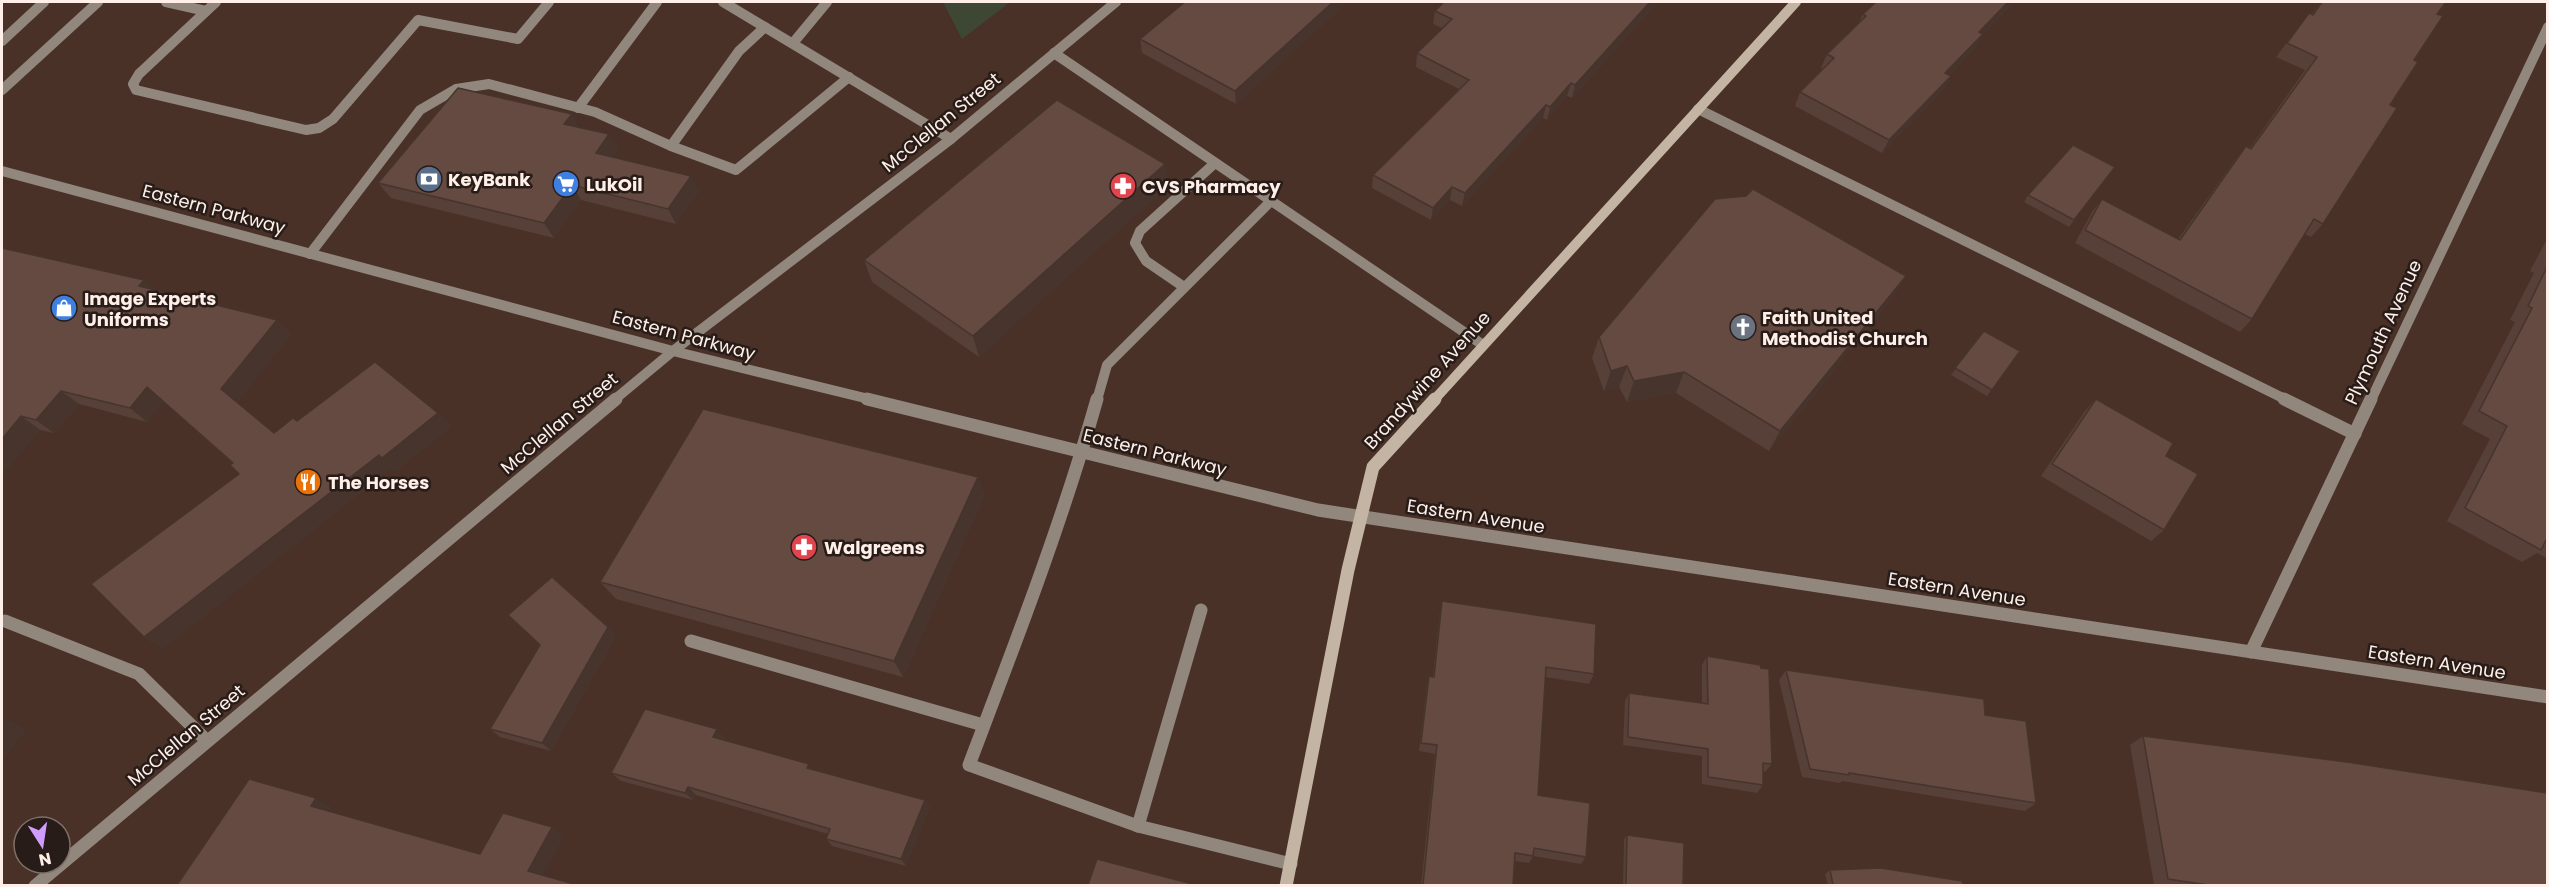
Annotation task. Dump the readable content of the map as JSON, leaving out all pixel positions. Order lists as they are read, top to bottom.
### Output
{
  "streets": {
    "main road": ["Brandywine Avenue"],
    "street": [
      "McClellan Street",
      "Eastern Parkway",
      "Plymouth Avenue",
      "Eastern Avenue"
    ]
  },
  "crossings": [
    ["McClellan Street", "Eastern Parkway"],
    ["Eastern Parkway", "Brandywine Avenue"],
    ["Eastern Parkway", "Eastern Avenue"],
    ["Plymouth Avenue", "Eastern Avenue"],
    ["Brandywine Avenue", "Eastern Avenue"]
  ],
  "places": {
    "bank": ["KeyBank"],
    "supermarket": ["LukOil"],
    "pharmacy": ["CVS Pharmacy", "Walgreens"],
    "shop": ["Image Experts Uniforms"],
    "church": ["Faith United Methodist Church"],
    "restaurant": ["The Horses"]
  },
  "north": "bottom"
}
